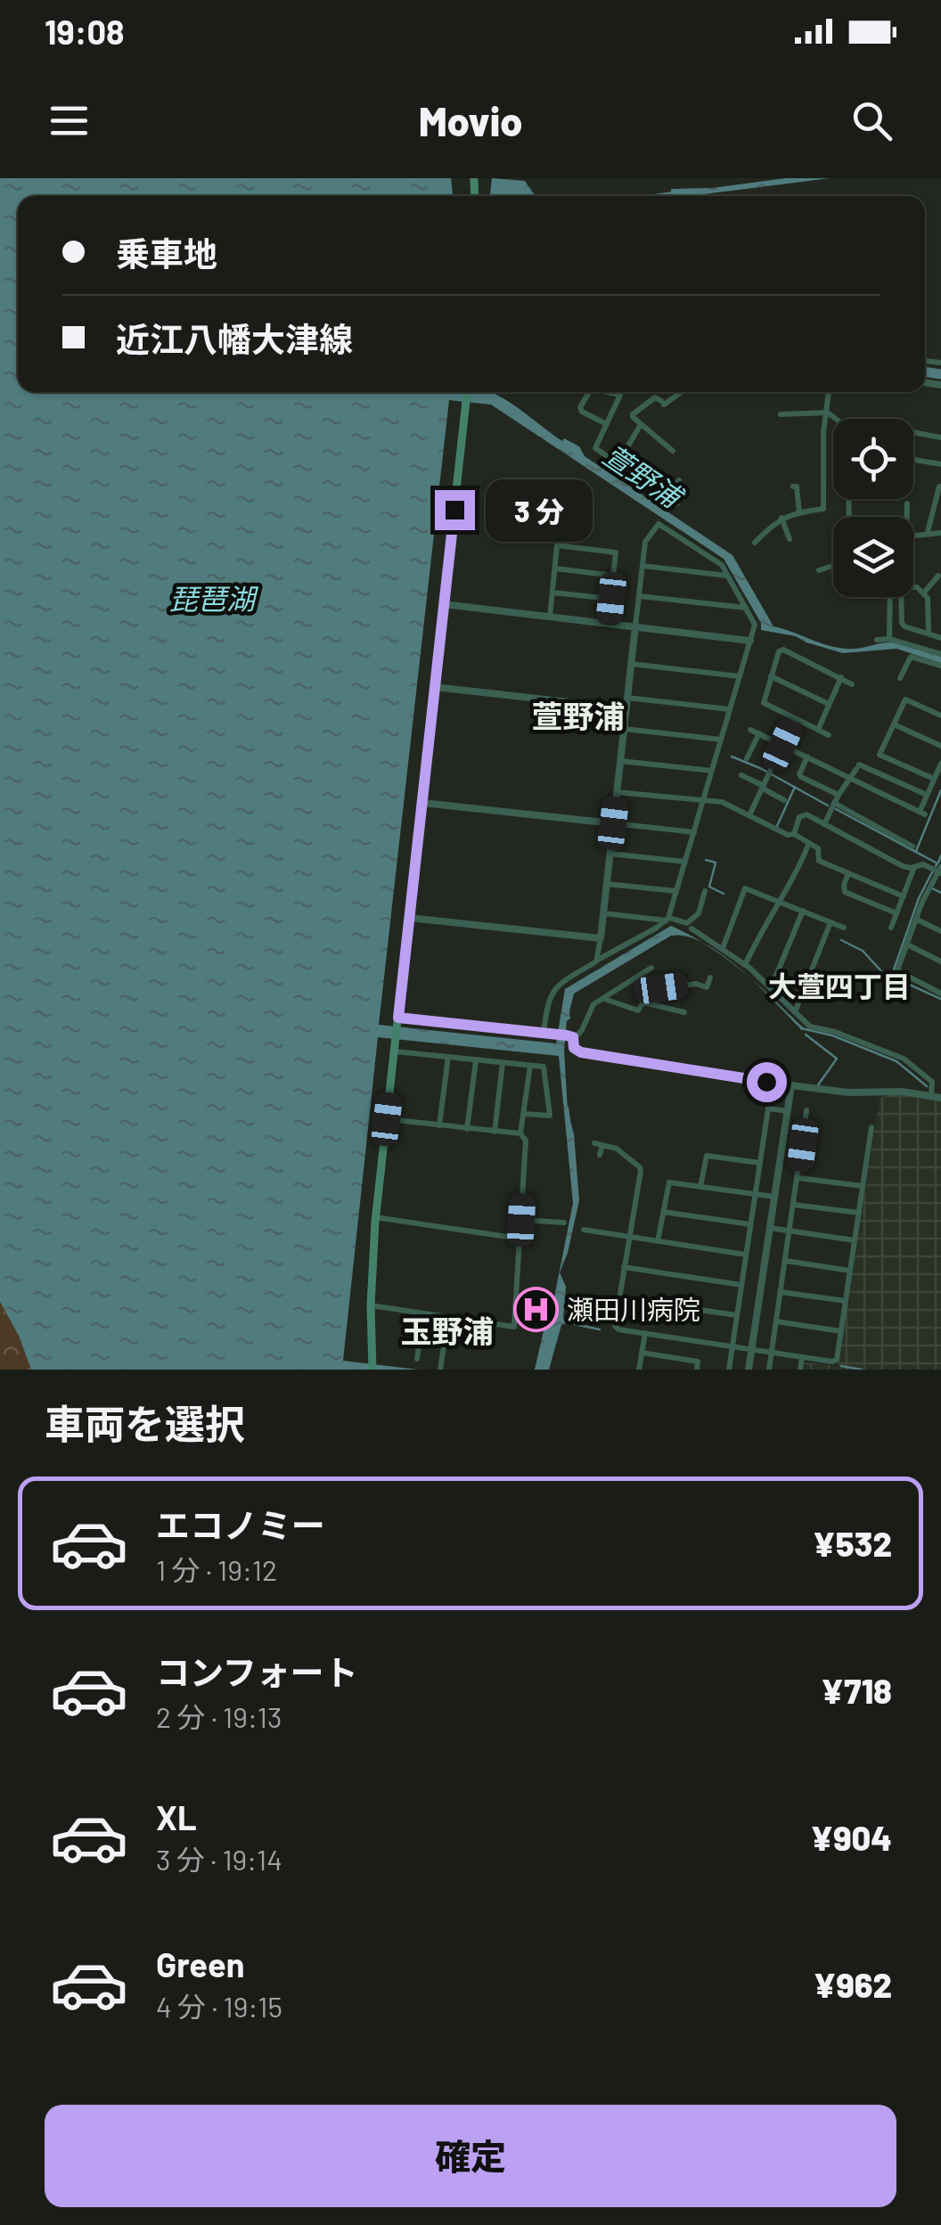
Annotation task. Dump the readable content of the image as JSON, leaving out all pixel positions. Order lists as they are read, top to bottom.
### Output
{
  "districts": ["萱野浦", "大萱四丁目", "玉野浦"],
  "water": ["萱野浦", "琵琶湖"],
  "places": {
    "hospital": ["瀬田川病院"]
  },
  "page": {
    "status": "19:08",
    "header": "Movio",
    "banner": ["乗車地", "近江八幡大津線"],
    "bubble": "3 分",
    "heading": "車両を選択",
    "list": [
      {
        "name": "エコノミー",
        "note": "1 分 · 19:12",
        "value": "¥532"
      },
      {
        "name": "コンフォート",
        "note": "2 分 · 19:13",
        "value": "¥718"
      },
      {
        "name": "XL",
        "note": "3 分 · 19:14",
        "value": "¥904"
      },
      {
        "name": "Green",
        "note": "4 分 · 19:15",
        "value": "¥962"
      }
    ],
    "buttons": "確定"
  }
}
